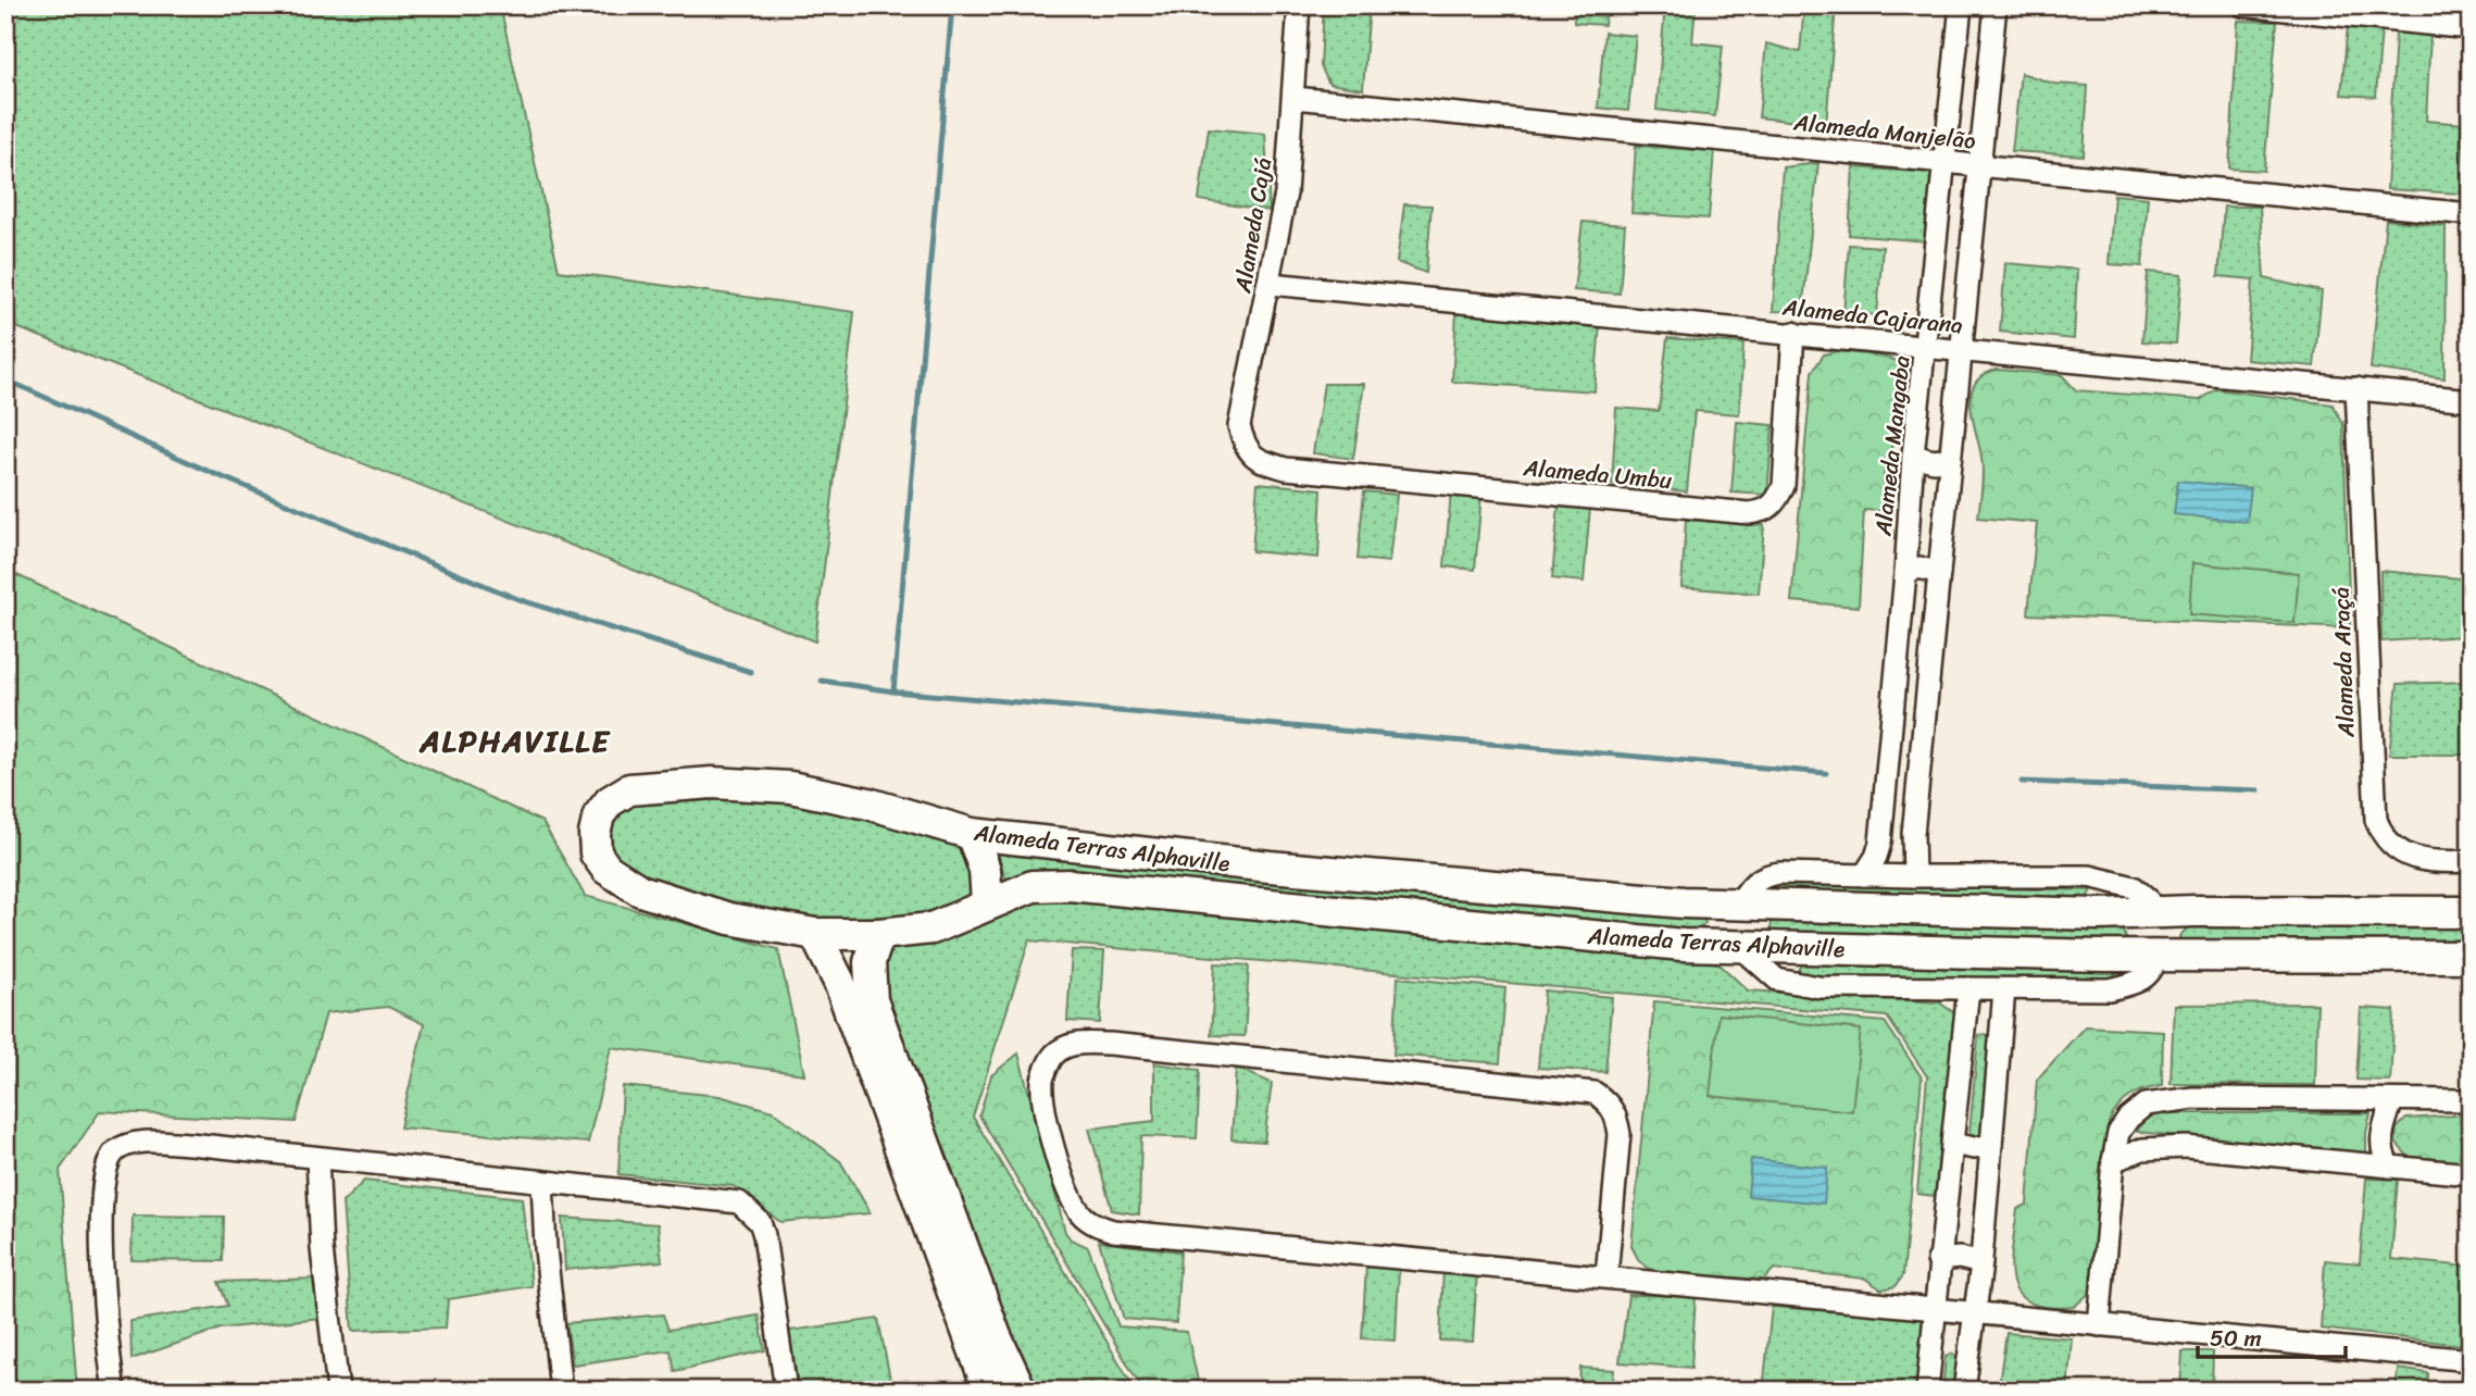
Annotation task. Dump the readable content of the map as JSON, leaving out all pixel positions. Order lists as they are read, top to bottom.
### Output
{
  "streets": {
    "street": [
      "Alameda Manjelão",
      "Alameda Cajá",
      "Alameda Cajarana",
      "Alameda Mangaba",
      "Alameda Umbu",
      "Alameda Araçá",
      "Alameda Terras Alphaville"
    ]
  },
  "crossings": [
    ["Alameda Manjelão", "Alameda Cajá"],
    ["Alameda Manjelão", "Alameda Mangaba"],
    ["Alameda Cajá", "Alameda Cajarana"],
    ["Alameda Cajá", "Alameda Umbu"],
    ["Alameda Cajarana", "Alameda Mangaba"],
    ["Alameda Cajarana", "Alameda Umbu"],
    ["Alameda Cajarana", "Alameda Araçá"]
  ],
  "districts": ["ALPHAVILLE"],
  "scale_bar": "50 m"
}
